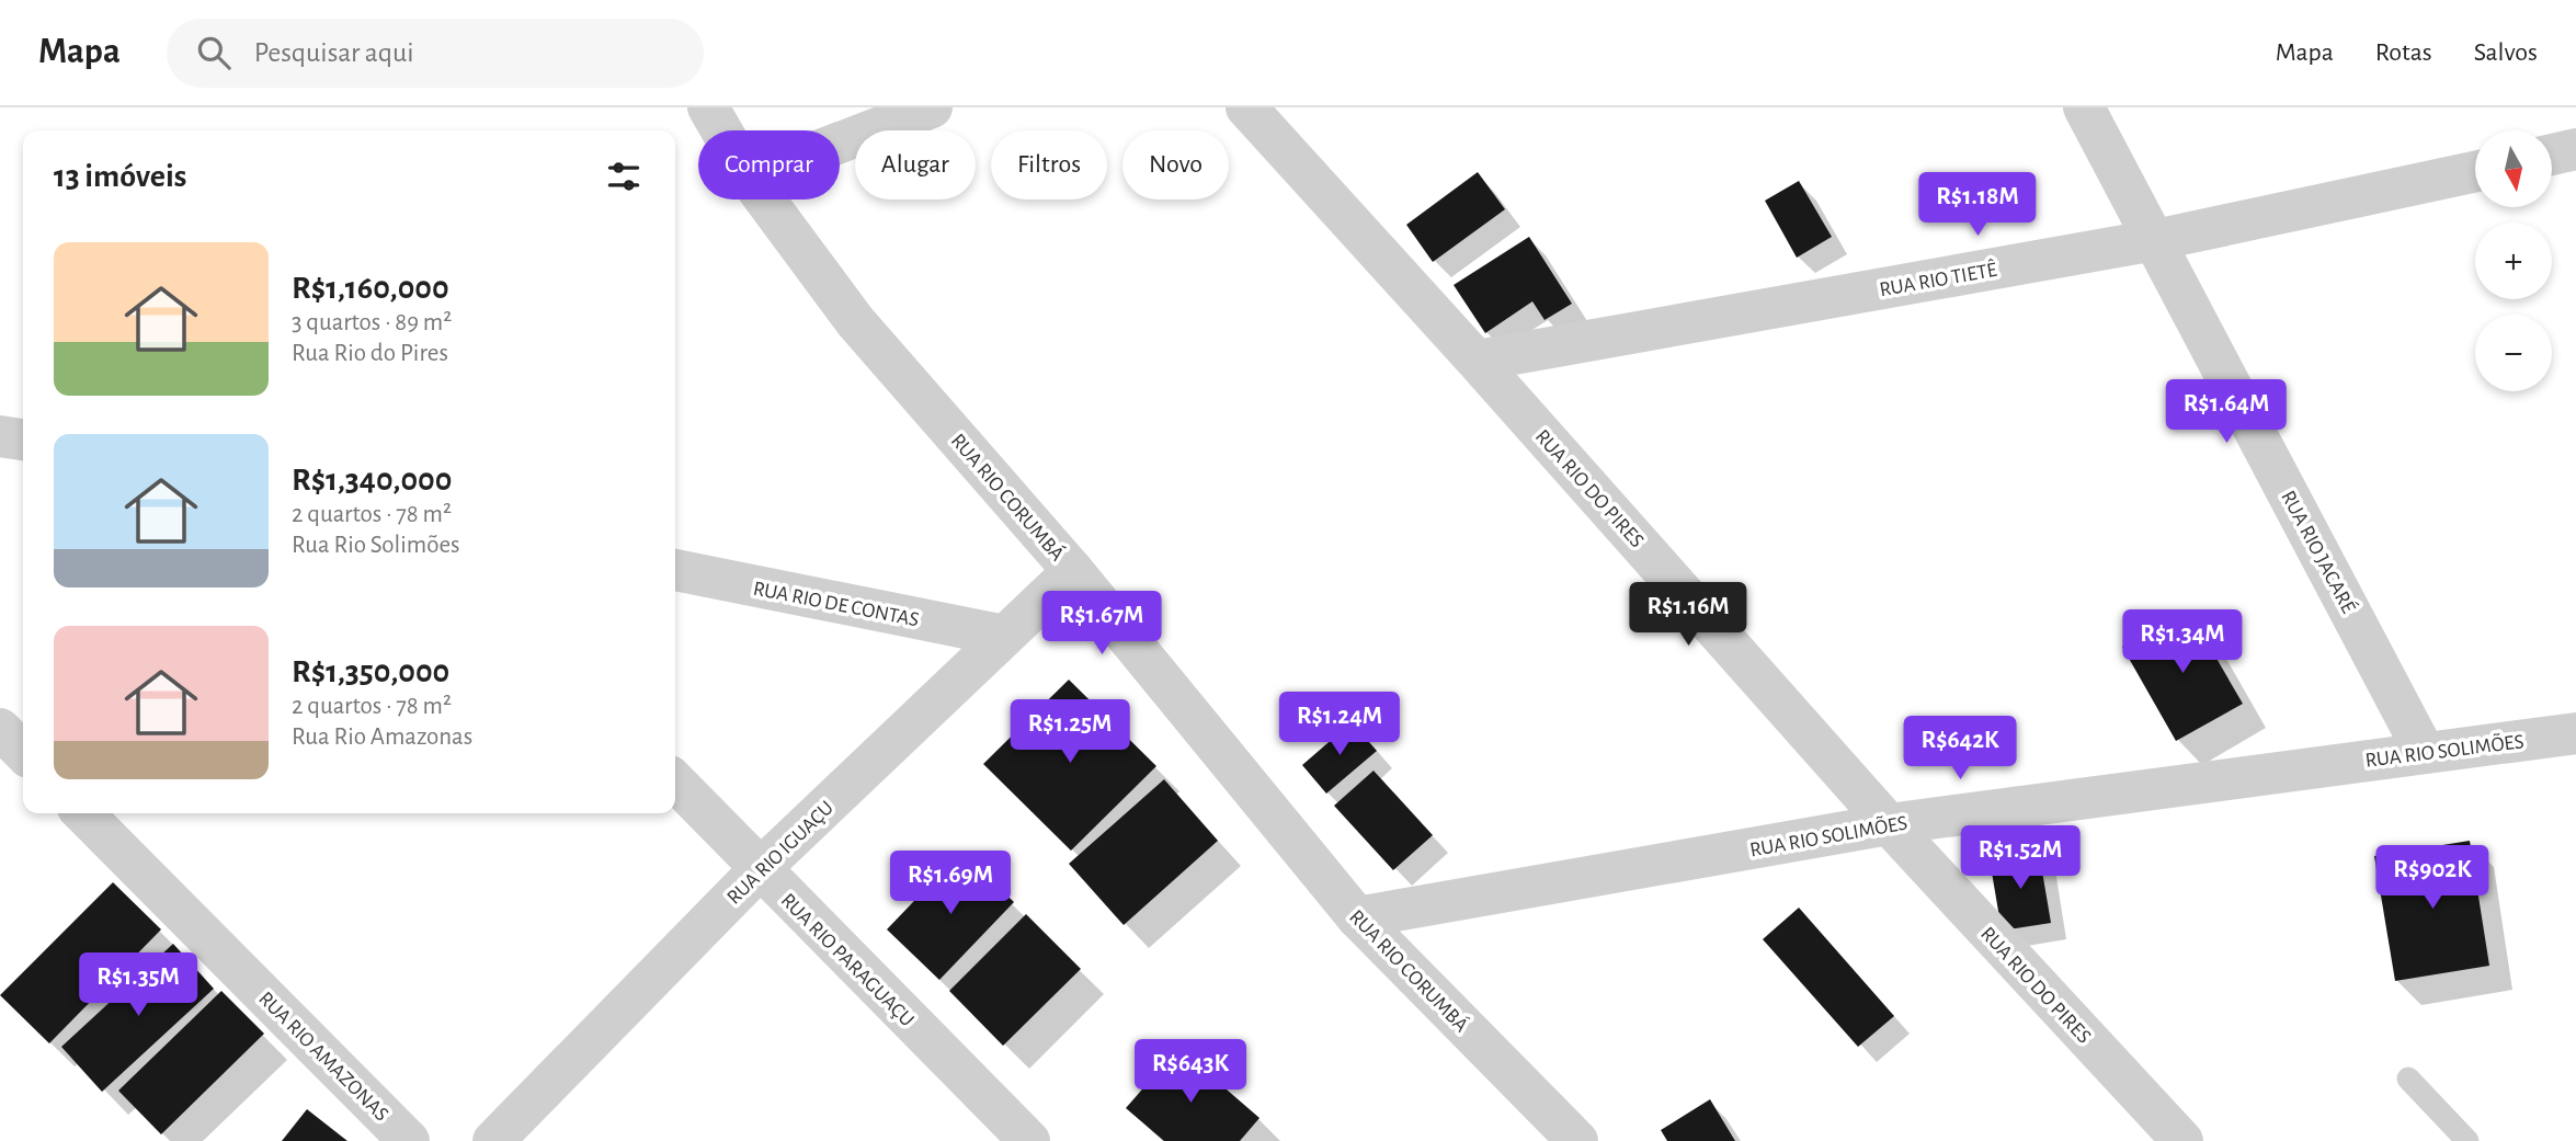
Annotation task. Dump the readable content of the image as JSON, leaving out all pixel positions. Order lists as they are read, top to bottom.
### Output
{
  "streets": {
    "street": [
      "RUA RIO TIETÊ",
      "RUA RIO DO PIRES",
      "RUA RIO CORUMBÁ",
      "RUA RIO JACARÉ",
      "RUA RIO DE CONTAS",
      "RUA RIO SOLIMÕES",
      "RUA RIO IGUAÇU",
      "RUA RIO PARAGUAÇU",
      "RUA RIO AMAZONAS"
    ]
  },
  "crossings": [
    ["RUA RIO TIETÊ", "RUA RIO DO PIRES"],
    ["RUA RIO TIETÊ", "RUA RIO JACARÉ"],
    ["RUA RIO DO PIRES", "RUA RIO SOLIMÕES"],
    ["RUA RIO CORUMBÁ", "RUA RIO SOLIMÕES"],
    ["RUA RIO CORUMBÁ", "RUA RIO IGUAÇU"],
    ["RUA RIO JACARÉ", "RUA RIO SOLIMÕES"],
    ["RUA RIO DE CONTAS", "RUA RIO IGUAÇU"],
    ["RUA RIO IGUAÇU", "RUA RIO PARAGUAÇU"]
  ],
  "north": "bottom",
  "page": {
    "header": "Mapa",
    "search": "Pesquisar aqui",
    "nav": ["Mapa", "Rotas", "Salvos"],
    "map_buttons": ["+", "−"],
    "chip": [
      "Comprar",
      "Alugar",
      "Filtros",
      "Novo"
    ],
    "heading": "13 imóveis",
    "price": [
      "R$1.18M",
      "R$1.64M",
      "R$1.16M",
      "R$1.67M",
      "R$1.34M",
      "R$1.24M",
      "R$1.25M",
      "R$642K",
      "R$1.52M",
      "R$902K",
      "R$1.69M",
      "R$1.35M",
      "R$643K"
    ],
    "list": [
      {
        "name": "R$1,160,000",
        "note": "3 quartos · 89 m² · Rua Rio do Pires"
      },
      {
        "name": "R$1,340,000",
        "note": "2 quartos · 78 m² · Rua Rio Solimões"
      },
      {
        "name": "R$1,350,000",
        "note": "2 quartos · 78 m² · Rua Rio Amazonas"
      }
    ]
  }
}
